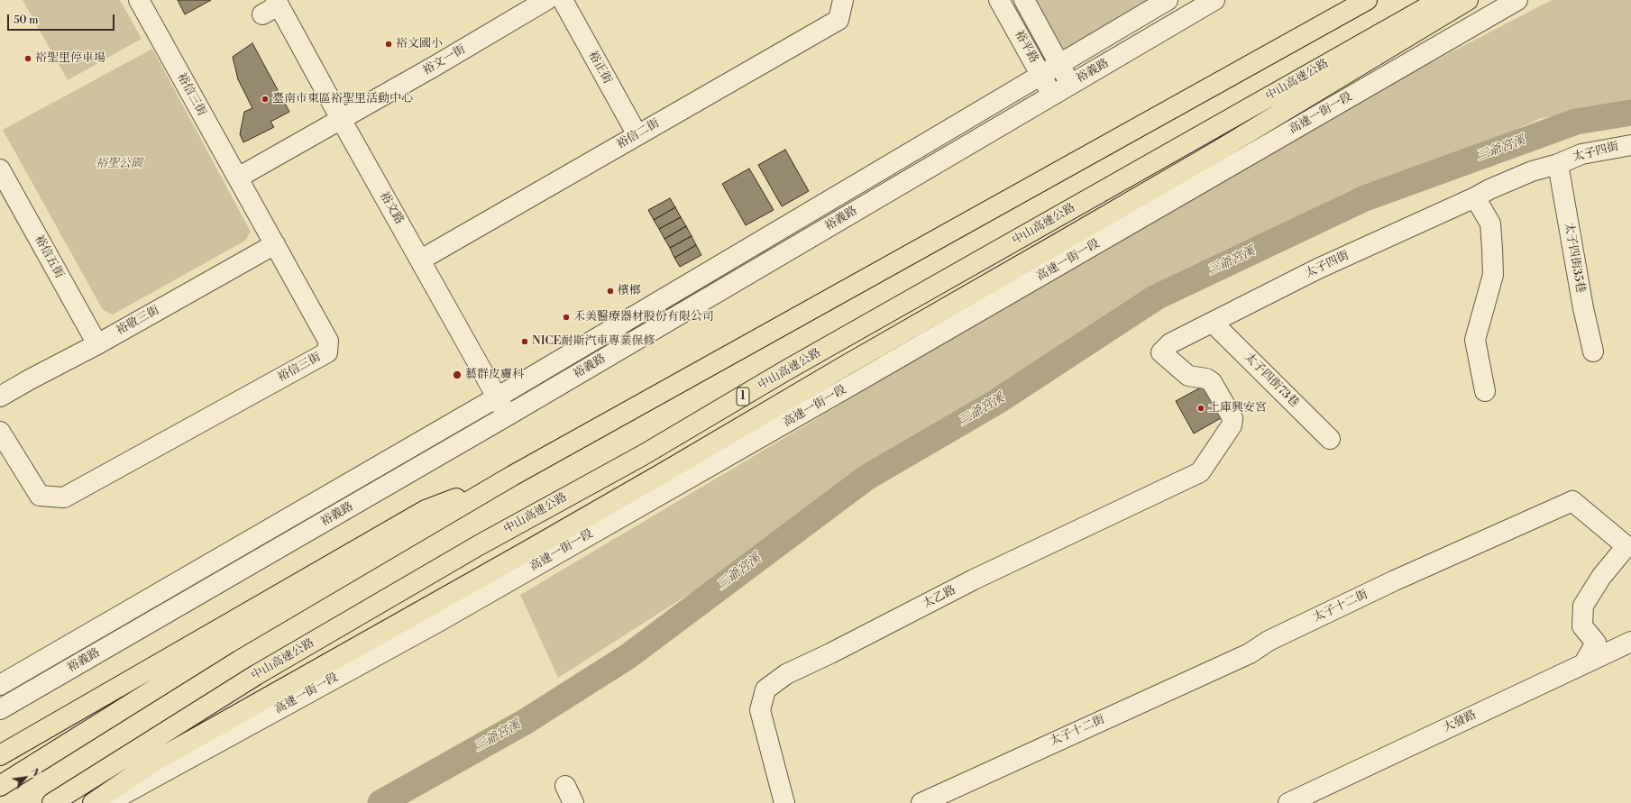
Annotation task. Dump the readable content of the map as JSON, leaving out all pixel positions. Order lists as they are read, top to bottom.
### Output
{
  "streets": {
    "highway": ["中山高速公路", "1"],
    "street": [
      "裕平路",
      "裕文一街",
      "裕正街",
      "裕義路",
      "裕信三街",
      "高速一街一段",
      "裕信二街",
      "太子四街",
      "裕文路",
      "裕信五街",
      "太子四街35巷",
      "裕敬三街",
      "太子四街73巷",
      "太乙路",
      "太子十二街",
      "大發路"
    ]
  },
  "crossings": [
    ["裕平路", "裕義路"],
    ["裕文一街", "裕信三街"],
    ["裕文一街", "裕文路"],
    ["裕正街", "裕信二街"],
    ["裕義路", "裕文路"],
    ["裕信三街", "裕敬三街"],
    ["裕信二街", "裕文路"],
    ["太子四街", "太子四街35巷"],
    ["太子四街", "太子四街73巷"],
    ["太子四街", "太乙路"],
    ["裕信五街", "裕敬三街"],
    ["太子十二街", "大發路"]
  ],
  "water": ["三爺宮溪"],
  "parks": ["裕聖公園"],
  "places": [
    "裕文國小",
    "裕聖里停車場",
    "臺南市東區裕聖里活動中心",
    "檳榔",
    "禾美醫療器材股份有限公司",
    "NICE耐斯汽車專業保修",
    "藝群皮膚科",
    "土庫興安宮"
  ],
  "scale_bar": "50 m",
  "north": "top right"
}
